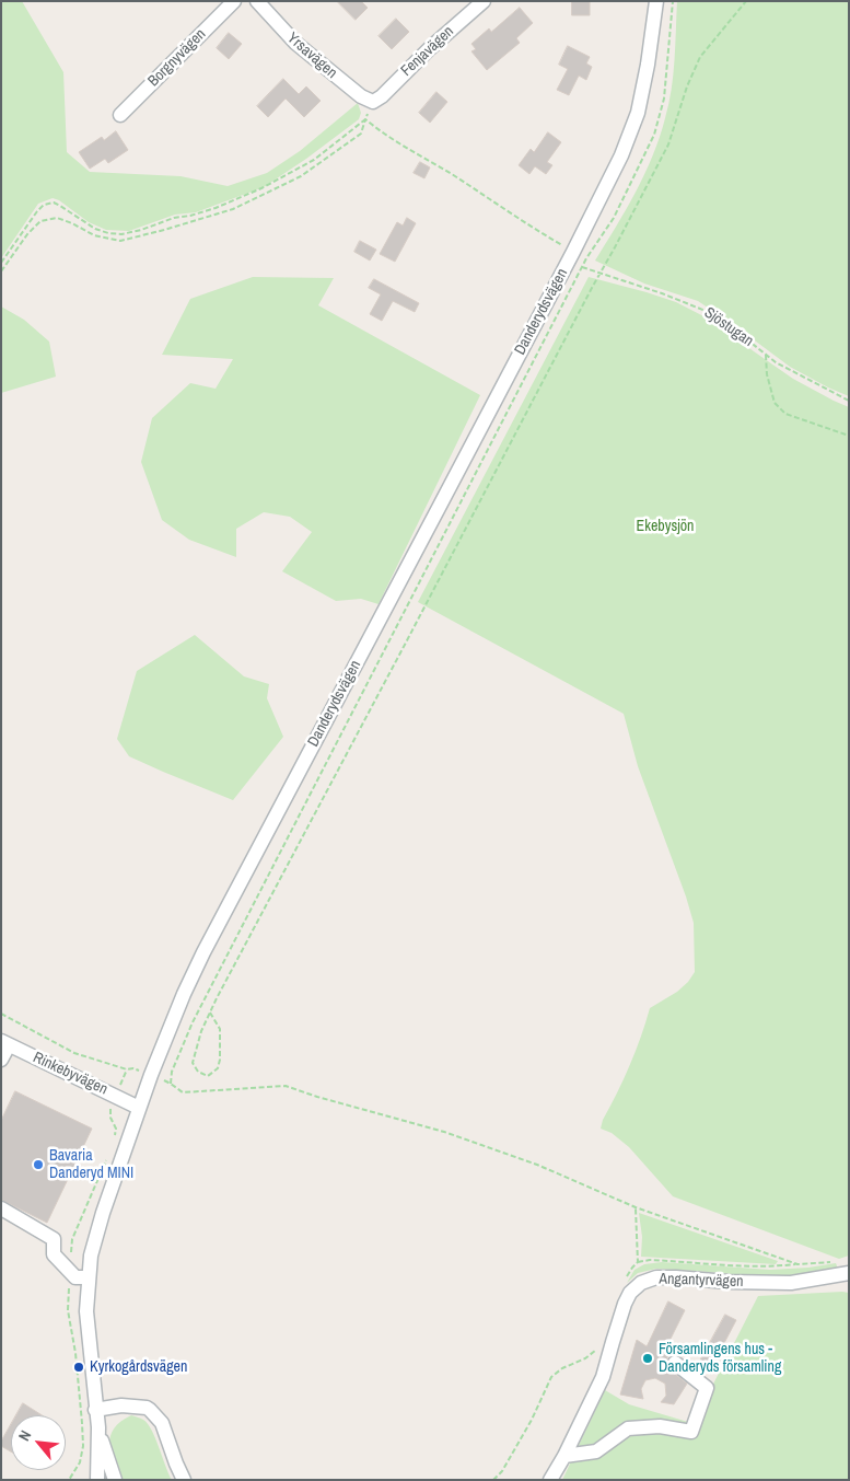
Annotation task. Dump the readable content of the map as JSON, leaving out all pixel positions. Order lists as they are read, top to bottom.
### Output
{
  "streets": {
    "street": [
      "Fenjavägen",
      "Yrsavägen",
      "Borgnyvägen",
      "Danderydsvägen",
      "Rinkebyvägen",
      "Angantyrvägen"
    ],
    "path": ["Sjöstugan"]
  },
  "crossings": [
    ["Fenjavägen", "Yrsavägen"],
    ["Danderydsvägen", "Sjöstugan"],
    ["Danderydsvägen", "Rinkebyvägen"]
  ],
  "parks": ["Ekebysjön"],
  "places": ["Bavaria Danderyd MINI", "Församlingens hus - Danderyds församling", "Kyrkogårdsvägen"],
  "north": "top left"
}
